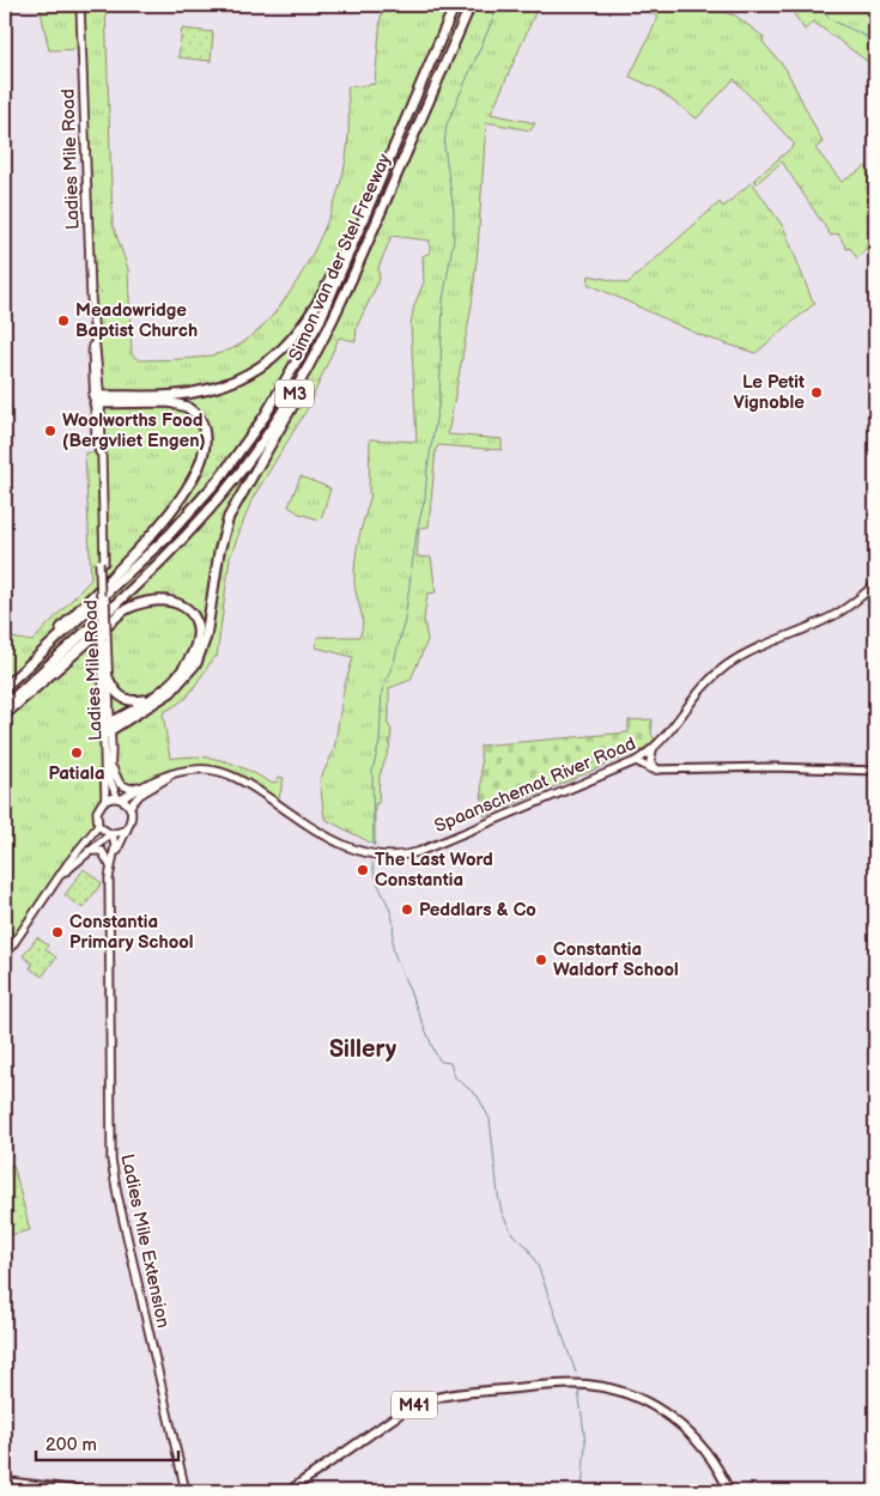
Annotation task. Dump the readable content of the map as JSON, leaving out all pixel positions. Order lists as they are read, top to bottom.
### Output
{
  "streets": {
    "highway": ["Simon van der Stel Freeway", "M3"],
    "main road": [
      "Ladies Mile Road",
      "Spaanschemat River Road",
      "Ladies Mile Extension",
      "M41"
    ]
  },
  "crossings": [
    ["Ladies Mile Road", "Spaanschemat River Road"],
    ["Ladies Mile Road", "Ladies Mile Extension"],
    ["Spaanschemat River Road", "Ladies Mile Extension"]
  ],
  "districts": ["Sillery"],
  "places": [
    "Meadowridge Baptist Church",
    "Le Petit Vignoble",
    "Woolworths Food (Bergvliet Engen)",
    "Patiala",
    "The Last Word Constantia",
    "Peddlars & Co",
    "Constantia Primary School",
    "Constantia Waldorf School"
  ],
  "scale_bar": "200 m"
}
